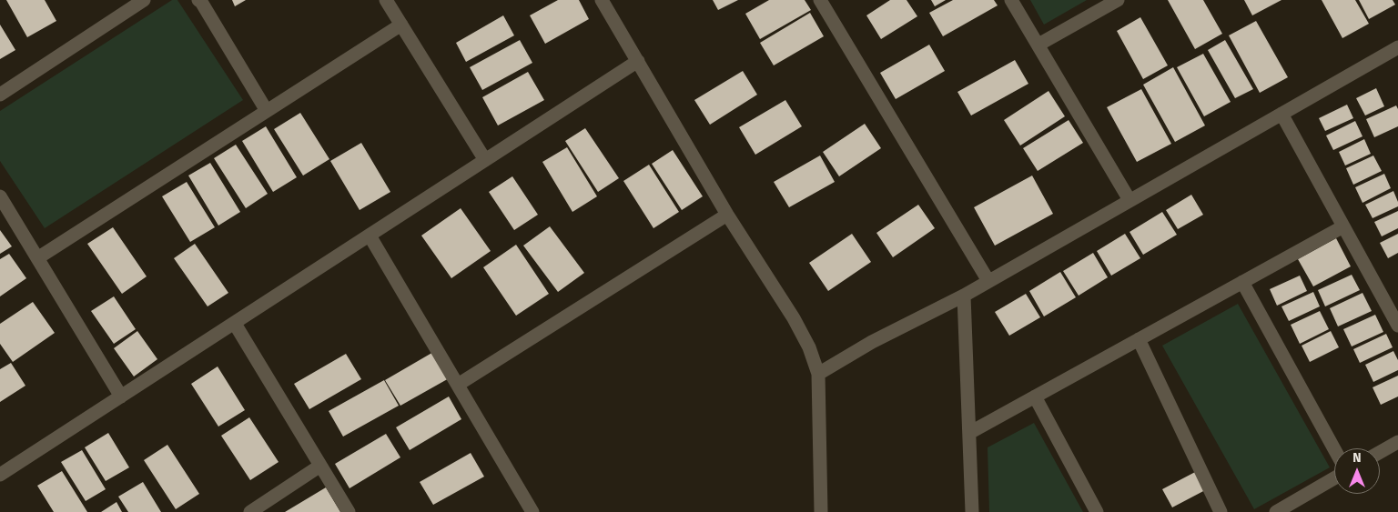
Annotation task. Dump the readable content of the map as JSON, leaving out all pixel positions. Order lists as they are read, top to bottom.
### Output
{
  "north": "top"
}
